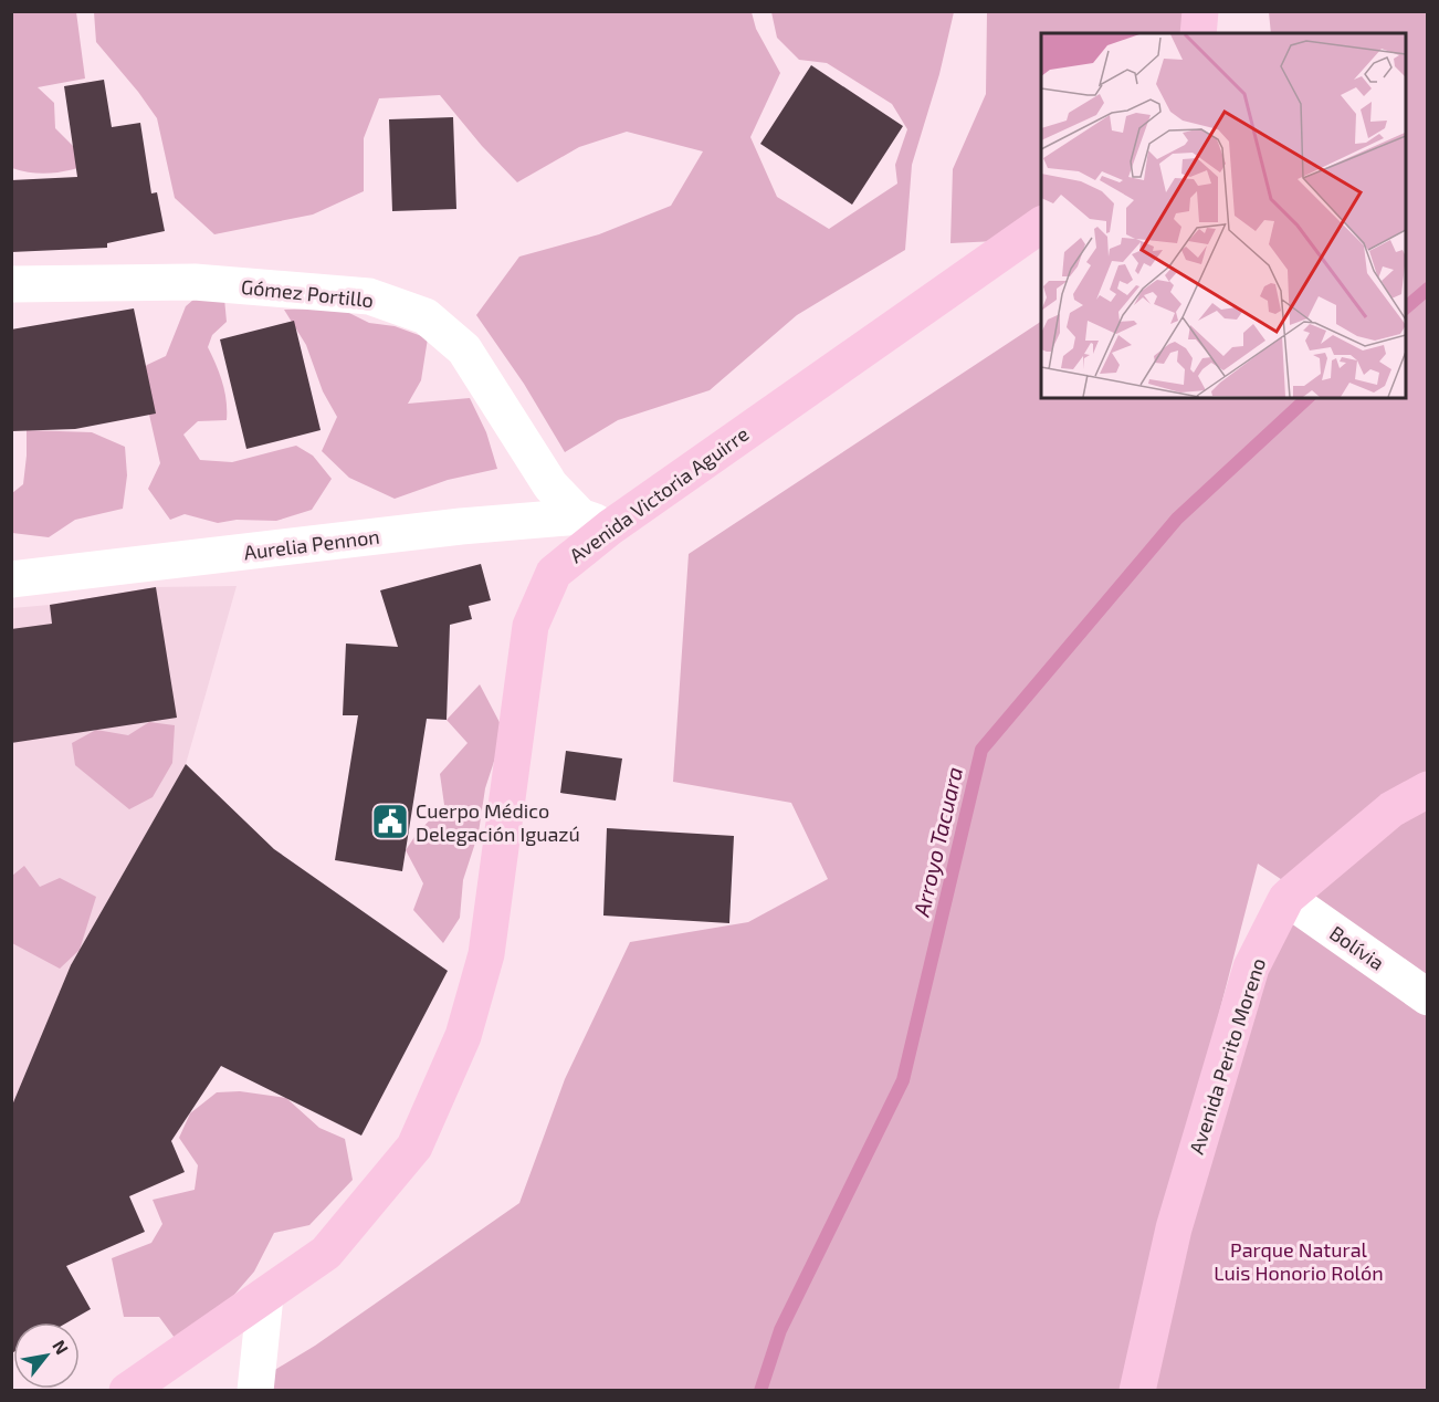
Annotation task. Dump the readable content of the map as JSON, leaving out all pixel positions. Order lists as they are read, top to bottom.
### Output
{
  "streets": {
    "main road": ["Avenida Victoria Aguirre", "Avenida Perito Moreno"],
    "street": ["Gómez Portillo", "Aurelia Pennon", "Bolívia"]
  },
  "crossings": [
    ["Gómez Portillo", "Avenida Victoria Aguirre"],
    ["Gómez Portillo", "Aurelia Pennon"],
    ["Avenida Victoria Aguirre", "Aurelia Pennon"],
    ["Bolívia", "Avenida Perito Moreno"]
  ],
  "water": ["Arroyo Tacuara"],
  "parks": ["Parque Natural Luis Honorio Rolón"],
  "places": {
    "public building": ["Cuerpo Médico Delegación Iguazú"]
  },
  "north": "top right"
}
